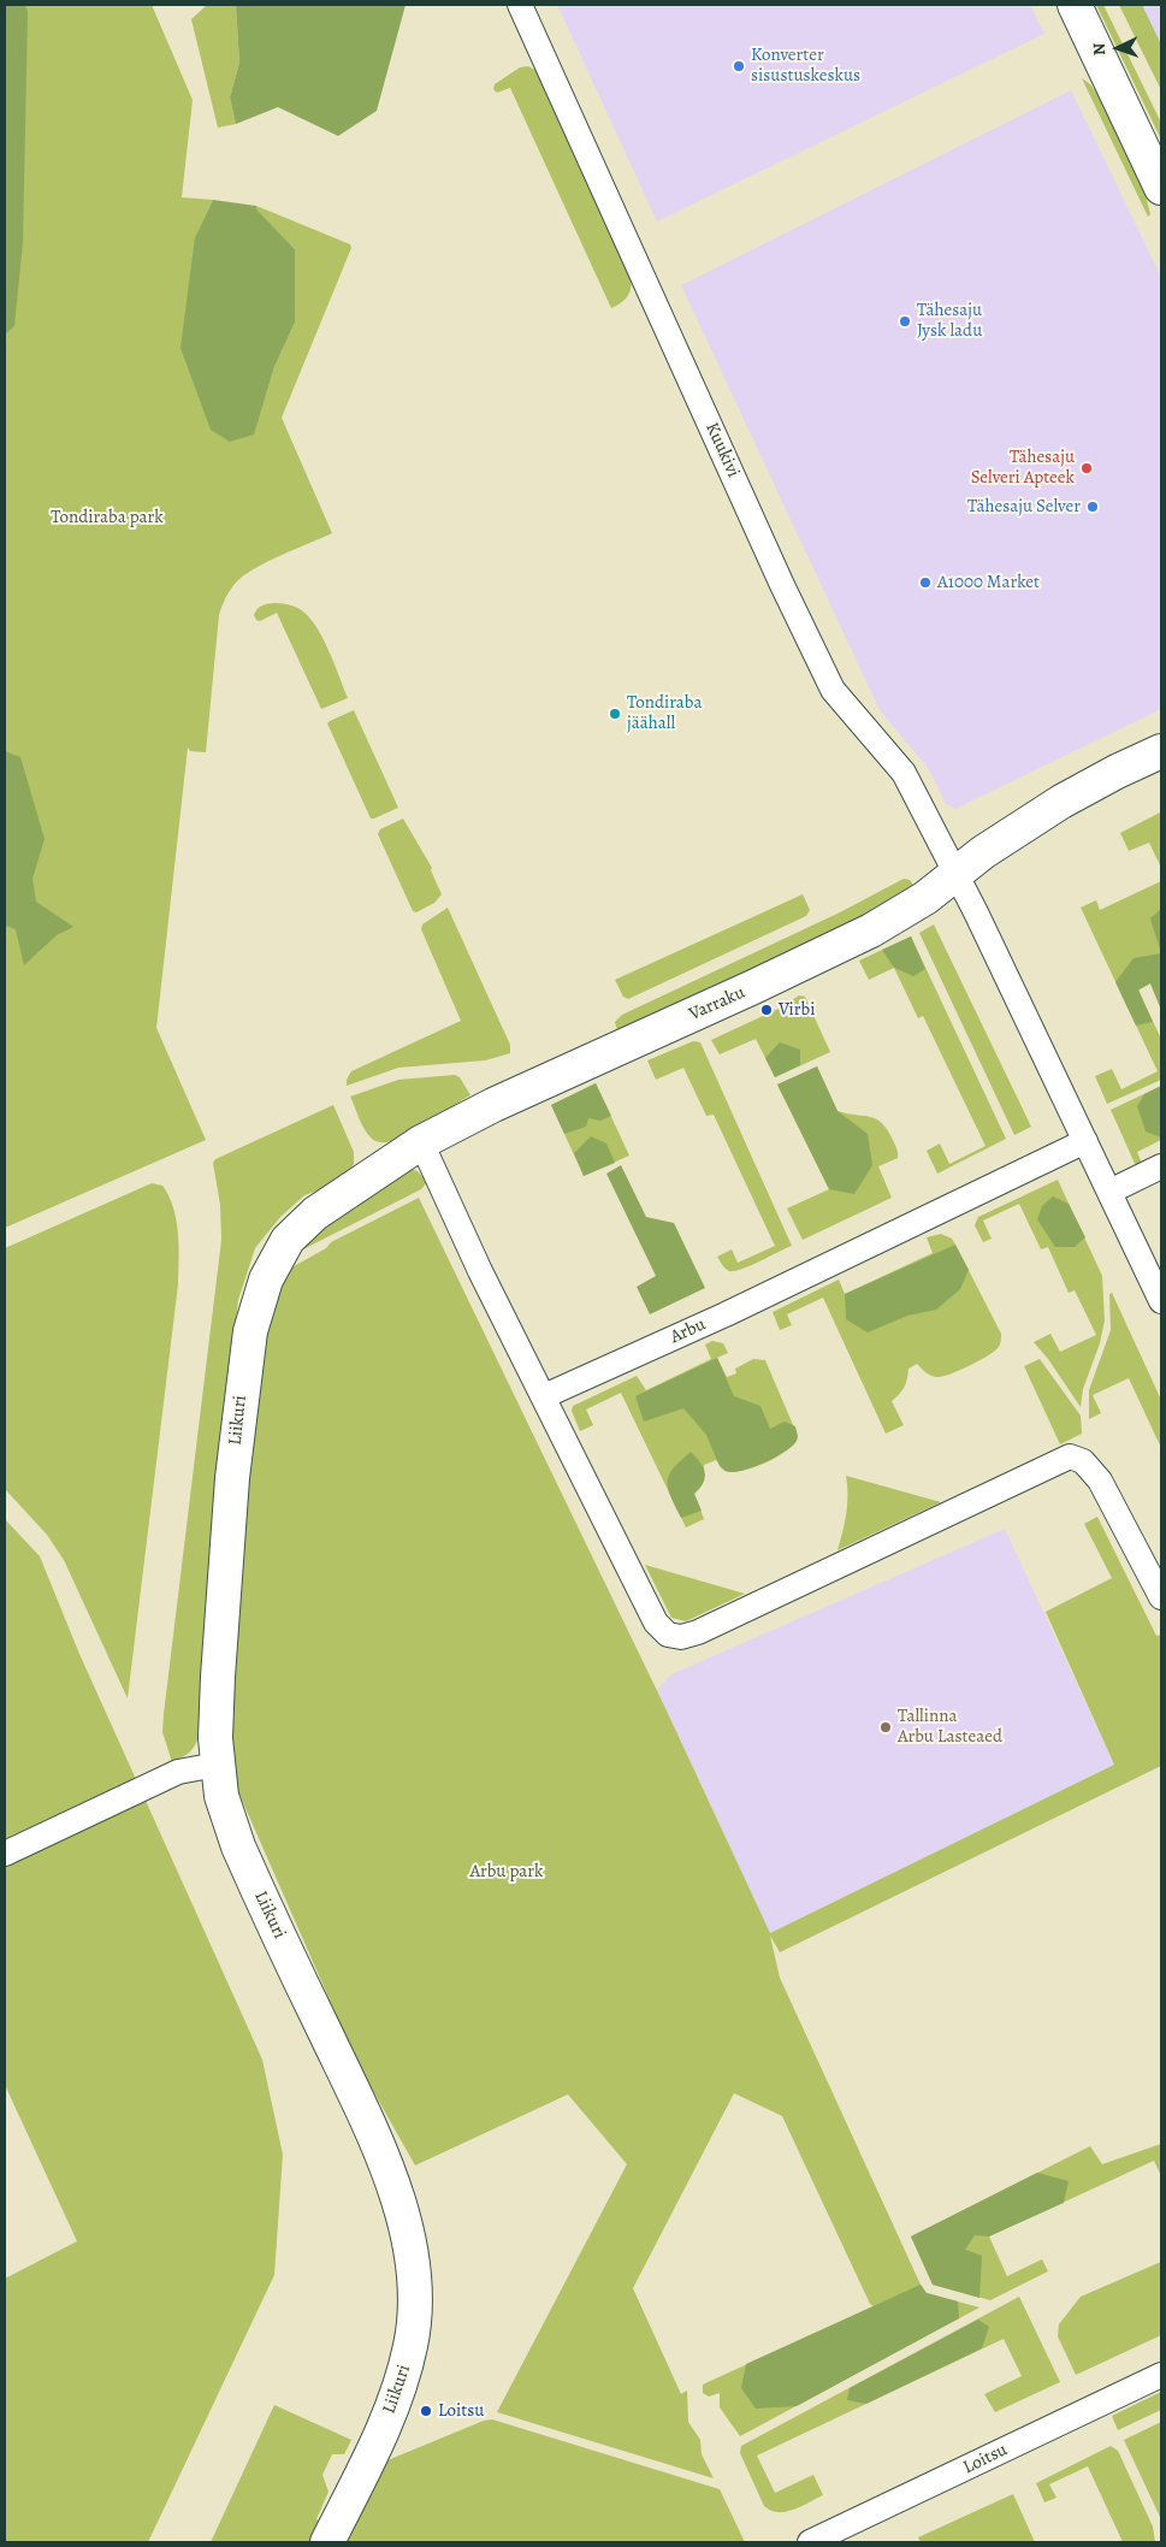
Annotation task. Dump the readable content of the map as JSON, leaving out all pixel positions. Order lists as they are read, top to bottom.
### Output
{
  "streets": {
    "street": [
      "Kuukivi",
      "Varraku",
      "Arbu",
      "Liikuri",
      "Loitsu"
    ]
  },
  "crossings": [
    ["Kuukivi", "Varraku"],
    ["Varraku", "Liikuri"]
  ],
  "parks": ["Tondiraba park", "Arbu park"],
  "places": [
    "Konverter sisustuskeskus",
    "Tähesaju Jysk ladu",
    "Tähesaju Selveri Apteek",
    "Tähesaju Selver",
    "A1000 Market",
    "Tondiraba jäähall",
    "Virbi",
    "Tallinna Arbu Lasteaed",
    "Loitsu"
  ],
  "north": "left"
}
